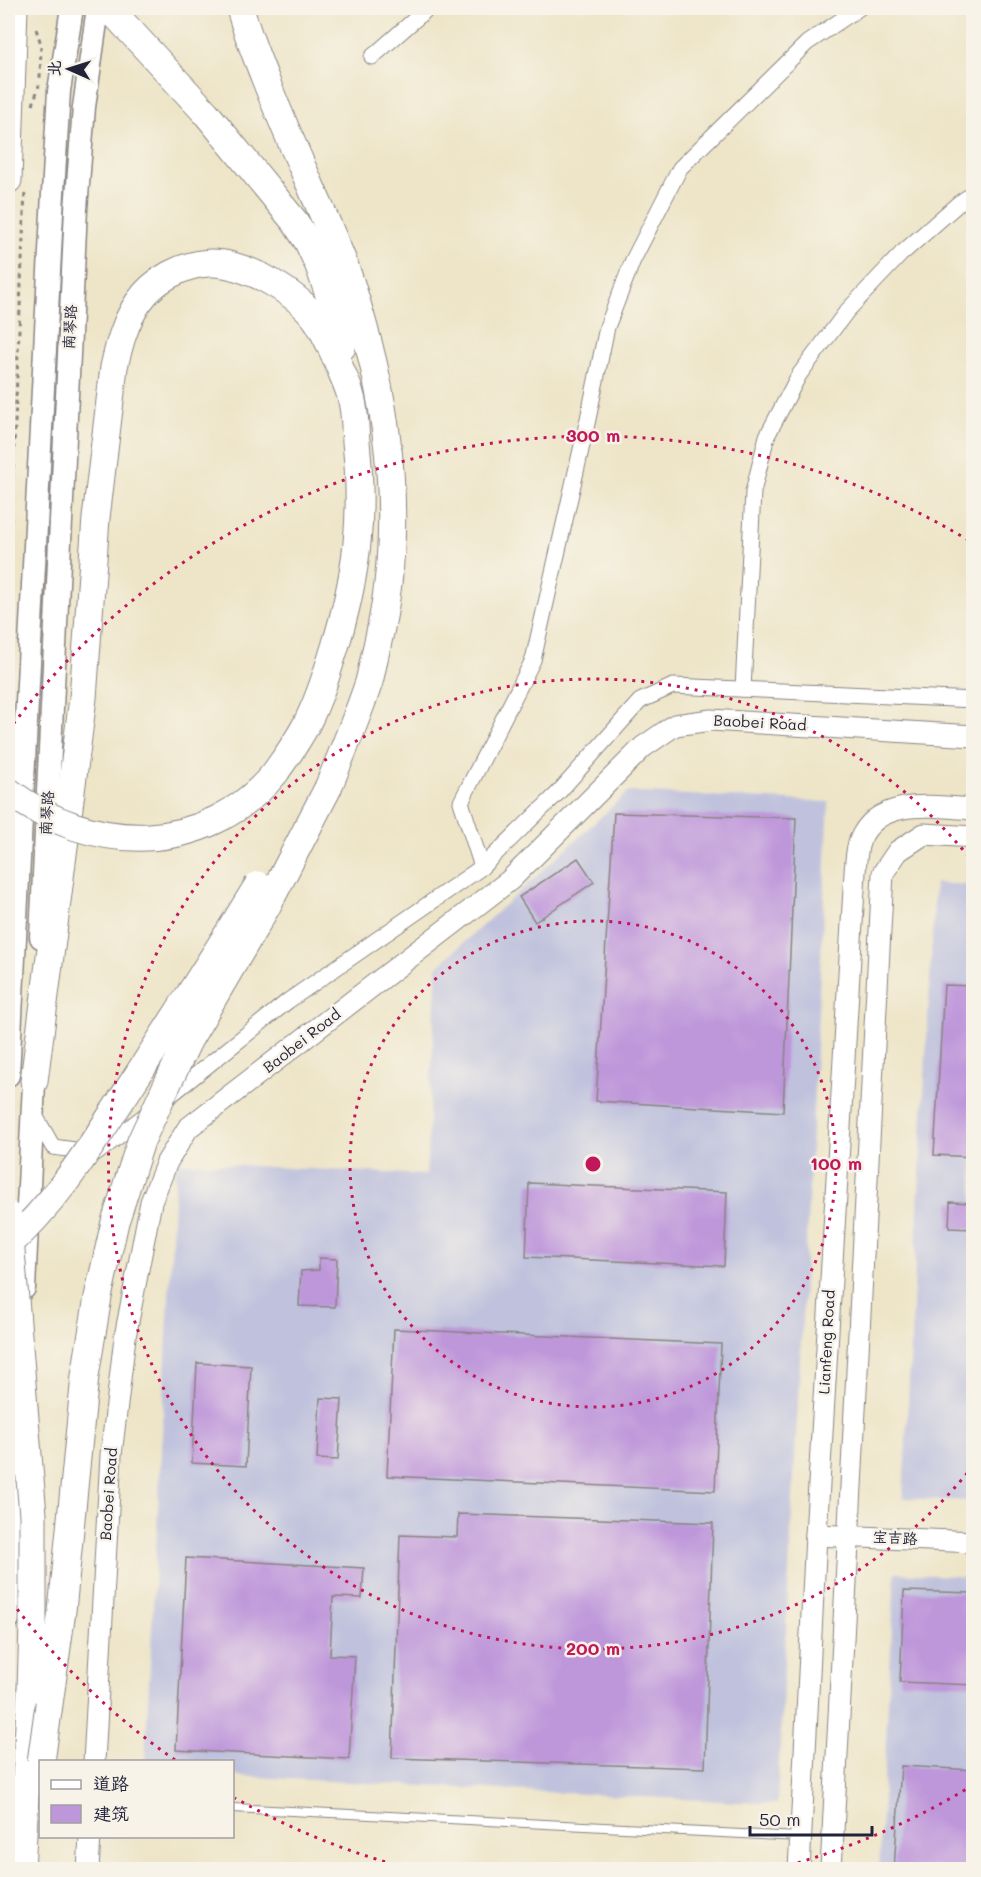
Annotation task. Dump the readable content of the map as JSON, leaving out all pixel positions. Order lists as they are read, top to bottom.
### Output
{
  "streets": {
    "main road": ["南琴路"],
    "street": ["Baobei Road", "Lianfeng Road", "宝吉路"]
  },
  "crossings": [
    ["Lianfeng Road", "宝吉路"]
  ],
  "legend": ["道路", "建筑"],
  "scale_bar": "50 m",
  "north": "left",
  "rings": ["300 m", "100 m", "200 m"]
}
